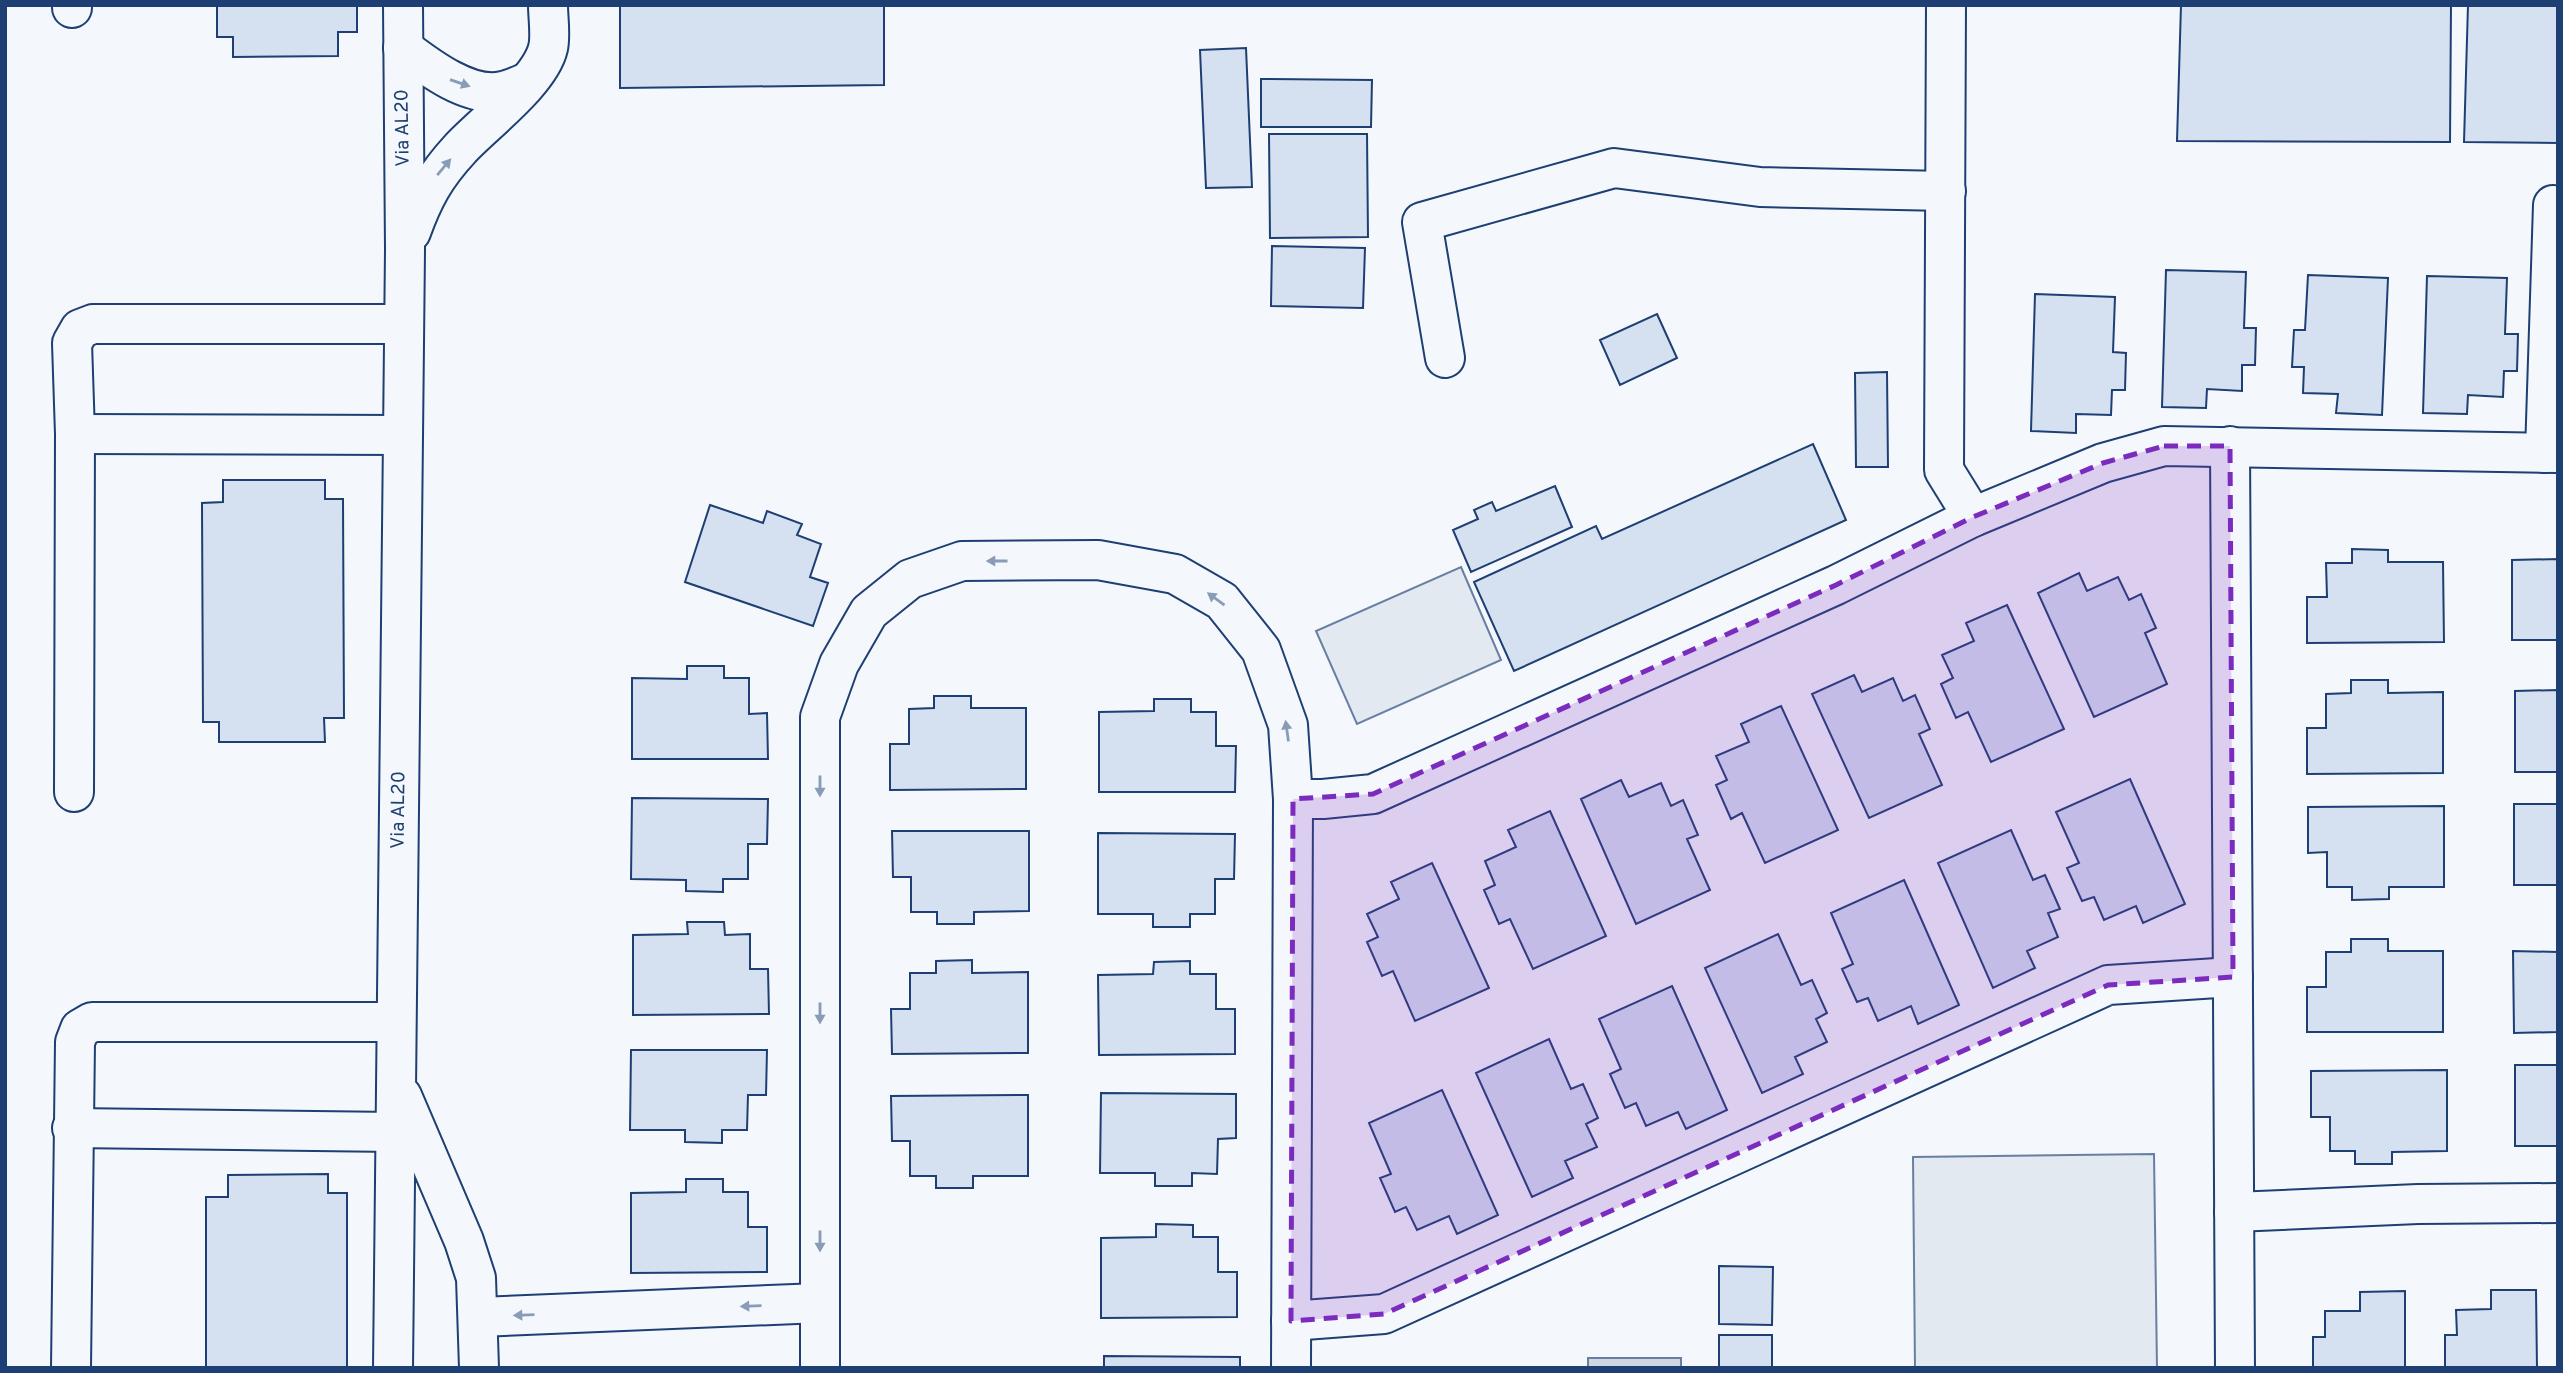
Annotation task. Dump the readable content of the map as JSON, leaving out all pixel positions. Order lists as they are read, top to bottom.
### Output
{
  "streets": {
    "street": ["Via AL20"]
  }
}
